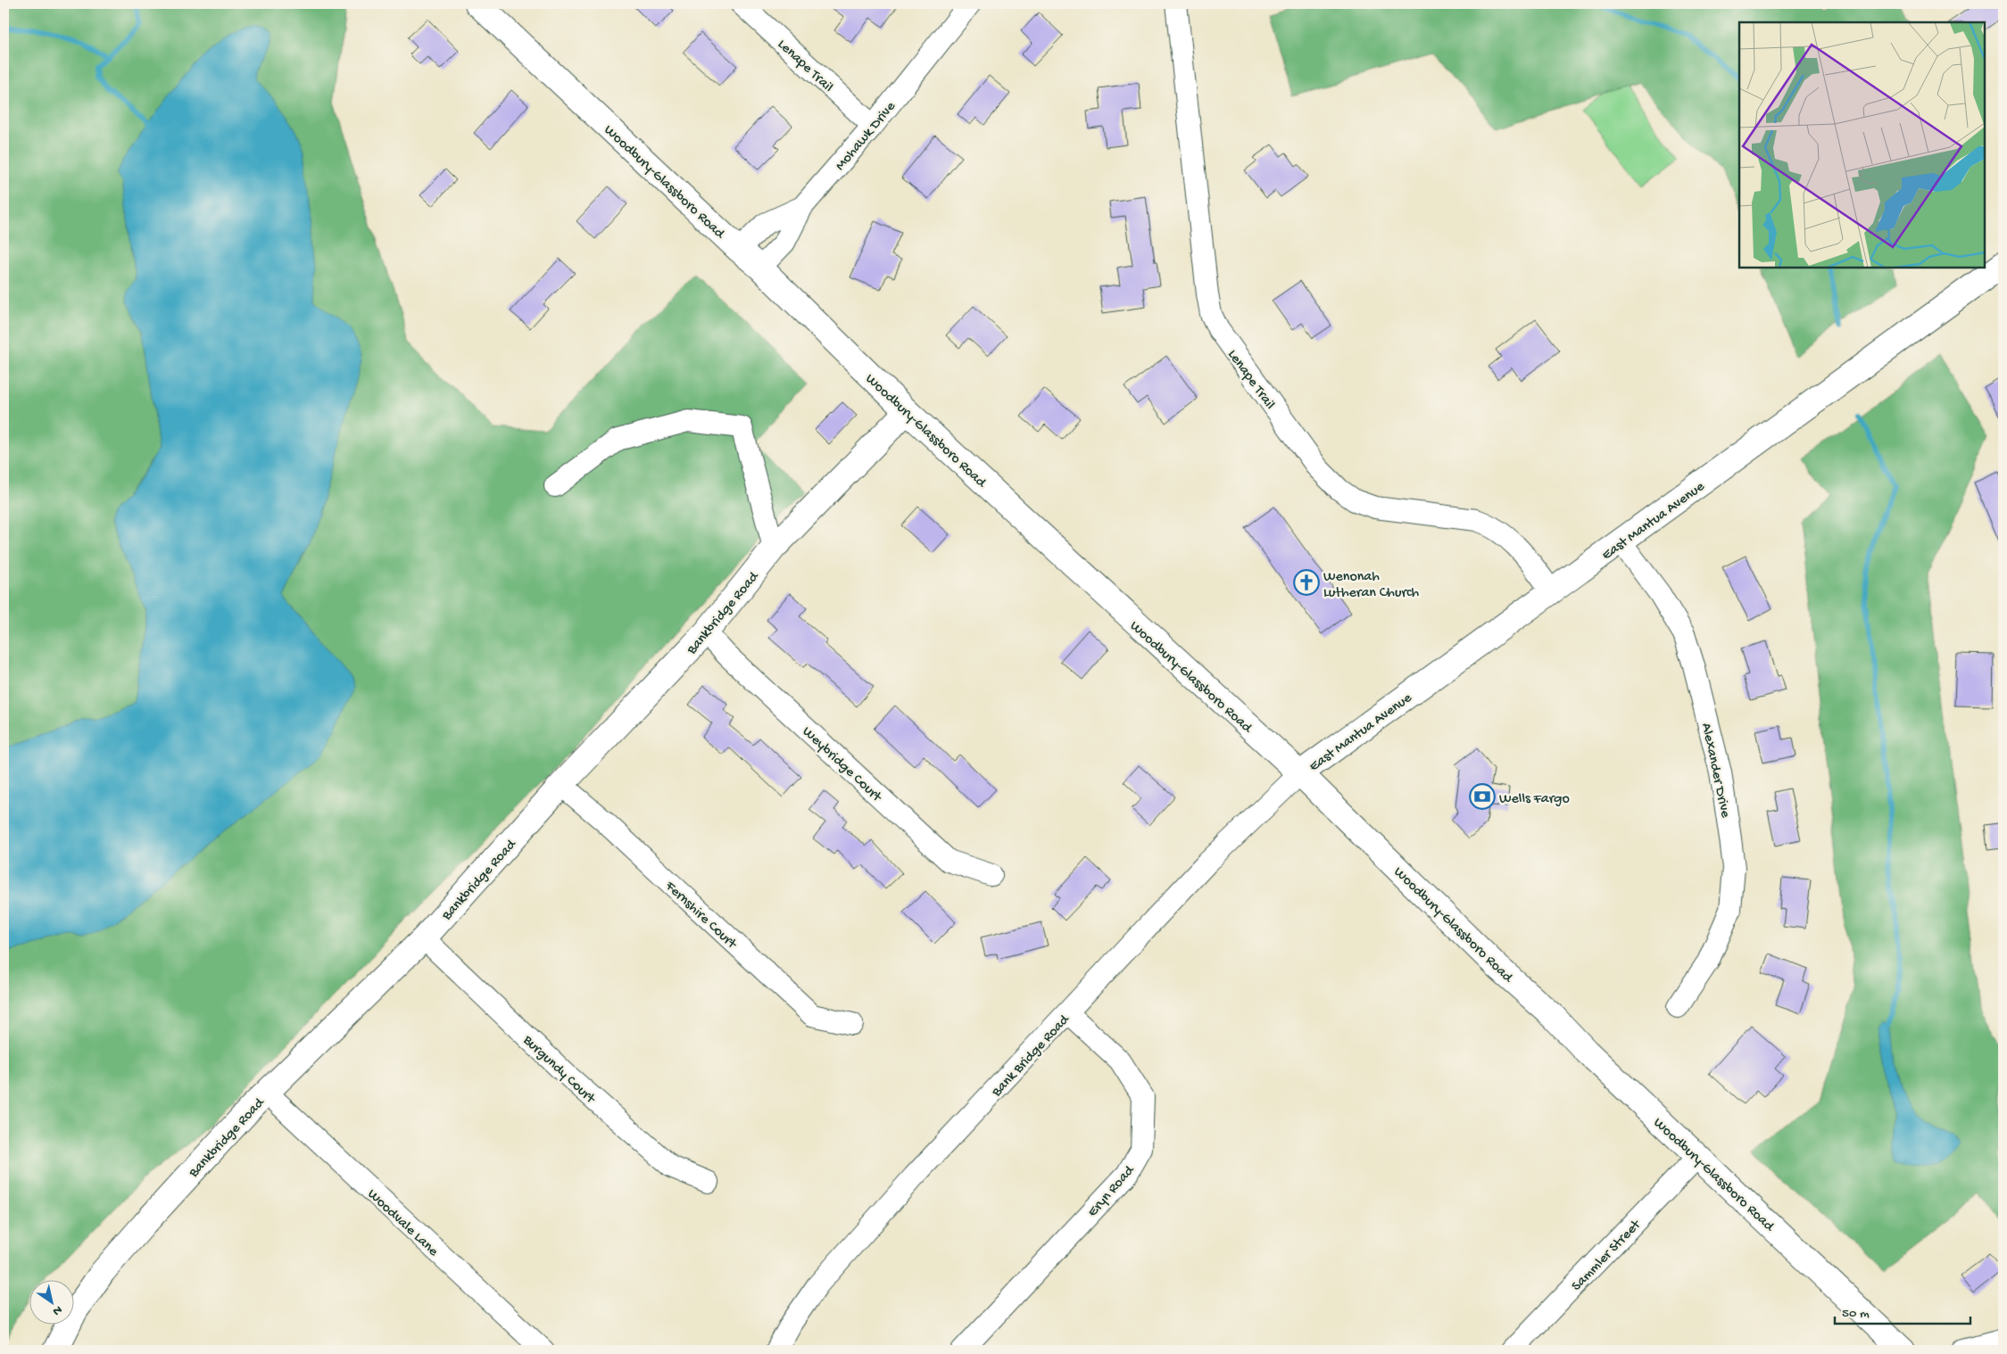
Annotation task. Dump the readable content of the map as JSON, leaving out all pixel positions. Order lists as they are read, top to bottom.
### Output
{
  "streets": {
    "street": [
      "Lenape Trail",
      "Mohawk Drive",
      "Woodbury-Glassboro Road",
      "East Mantua Avenue",
      "Bankbridge Road",
      "Weybridge Court",
      "Alexander Drive",
      "Fernshire Court",
      "Bank Bridge Road",
      "Burgundy Court",
      "Eryn Road",
      "Woodvale Lane",
      "Sammler Street"
    ]
  },
  "crossings": [
    ["Lenape Trail", "Mohawk Drive"],
    ["Lenape Trail", "East Mantua Avenue"],
    ["Mohawk Drive", "Woodbury-Glassboro Road"],
    ["Woodbury-Glassboro Road", "East Mantua Avenue"],
    ["Woodbury-Glassboro Road", "Bankbridge Road"],
    ["Woodbury-Glassboro Road", "Bank Bridge Road"],
    ["Woodbury-Glassboro Road", "Sammler Street"],
    ["East Mantua Avenue", "Alexander Drive"],
    ["East Mantua Avenue", "Bank Bridge Road"],
    ["Bankbridge Road", "Weybridge Court"],
    ["Bankbridge Road", "Fernshire Court"],
    ["Bankbridge Road", "Burgundy Court"],
    ["Bankbridge Road", "Woodvale Lane"],
    ["Bank Bridge Road", "Eryn Road"]
  ],
  "places": {
    "church": ["Wenonah Lutheran Church"],
    "bank": ["Wells Fargo"]
  },
  "scale_bar": "50 m",
  "north": "bottom right"
}
